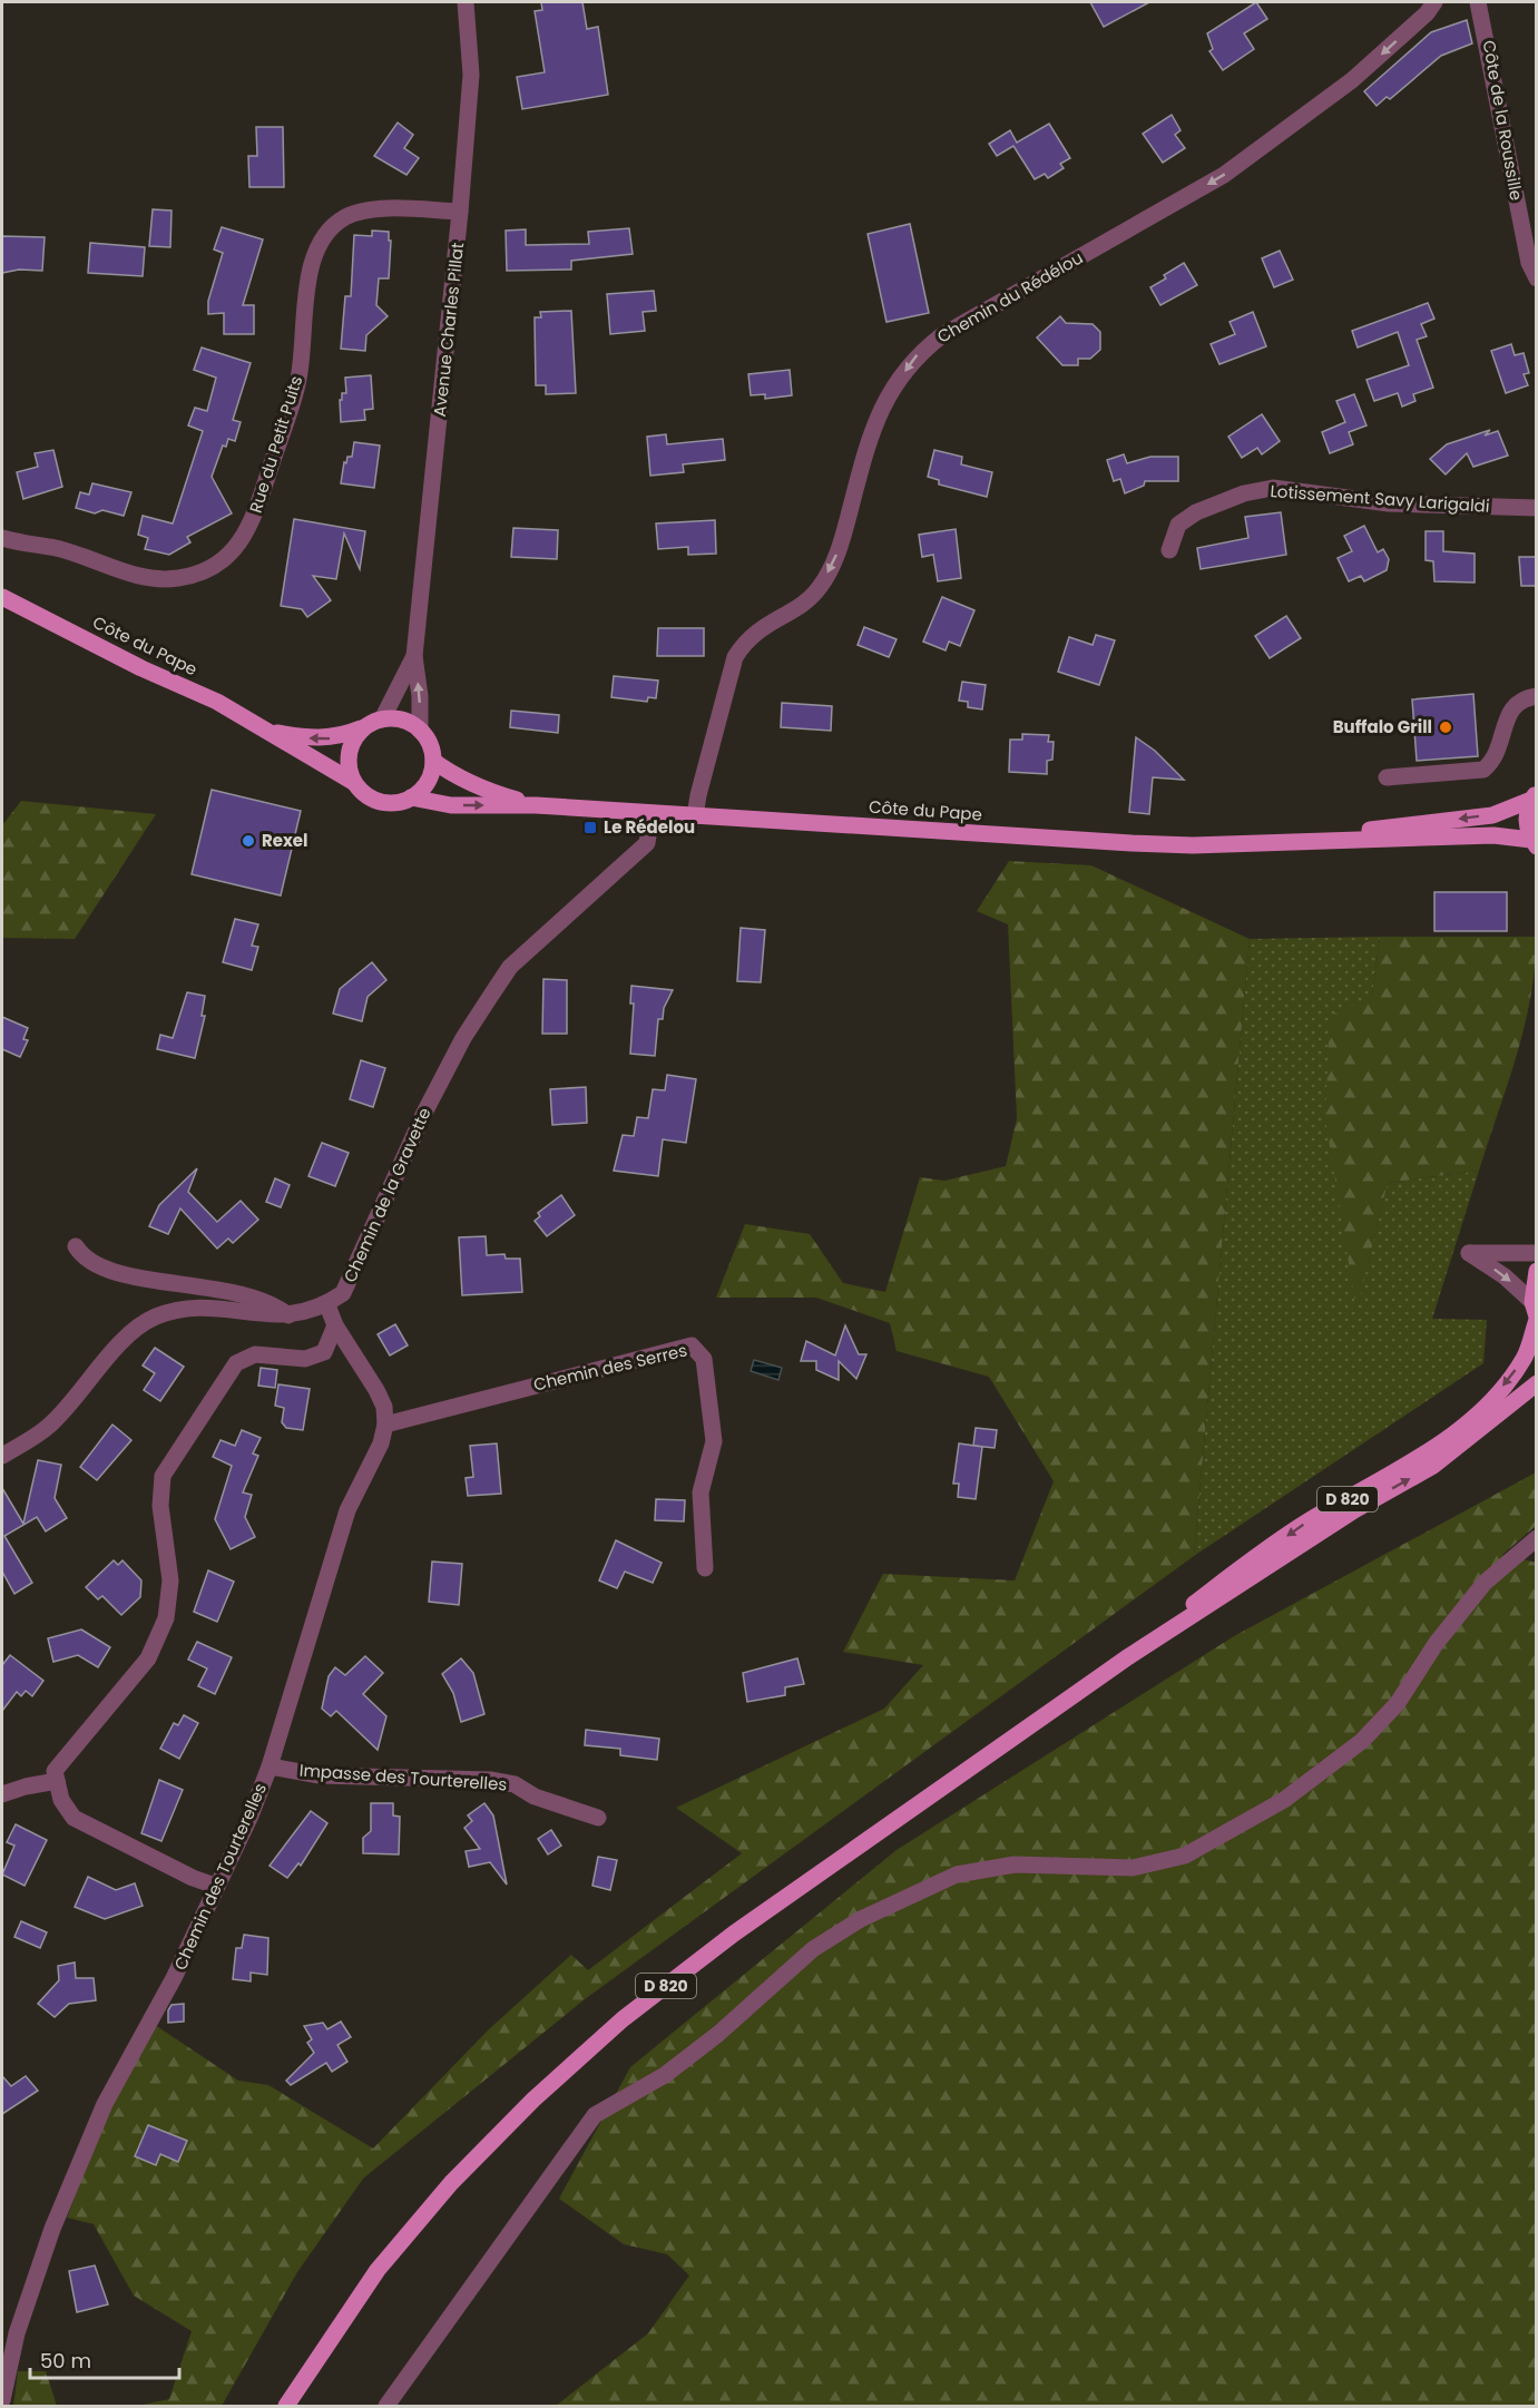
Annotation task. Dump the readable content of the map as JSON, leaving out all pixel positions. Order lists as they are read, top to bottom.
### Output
{
  "streets": {
    "main road": ["Côte du Pape", "D 820"],
    "street": [
      "Côte de la Roussille",
      "Chemin du Rédélou",
      "Avenue Charles Pillat",
      "Rue du Petit Puits",
      "Lotissement Savy Larigaldi",
      "Chemin de la Gravette",
      "Chemin des Serres",
      "Impasse des Tourterelles",
      "Chemin des Tourterelles"
    ]
  },
  "crossings": [
    ["Chemin du Rédélou", "Côte du Pape"],
    ["Avenue Charles Pillat", "Rue du Petit Puits"],
    ["Avenue Charles Pillat", "Côte du Pape"],
    ["Côte du Pape", "Chemin de la Gravette"],
    ["Chemin des Serres", "Chemin des Tourterelles"],
    ["Impasse des Tourterelles", "Chemin des Tourterelles"]
  ],
  "one_way": ["Chemin du Rédélou"],
  "places": {
    "other": ["Buffalo Grill", "Rexel"],
    "transit": ["Le Rédelou"]
  },
  "scale_bar": "50 m"
}
